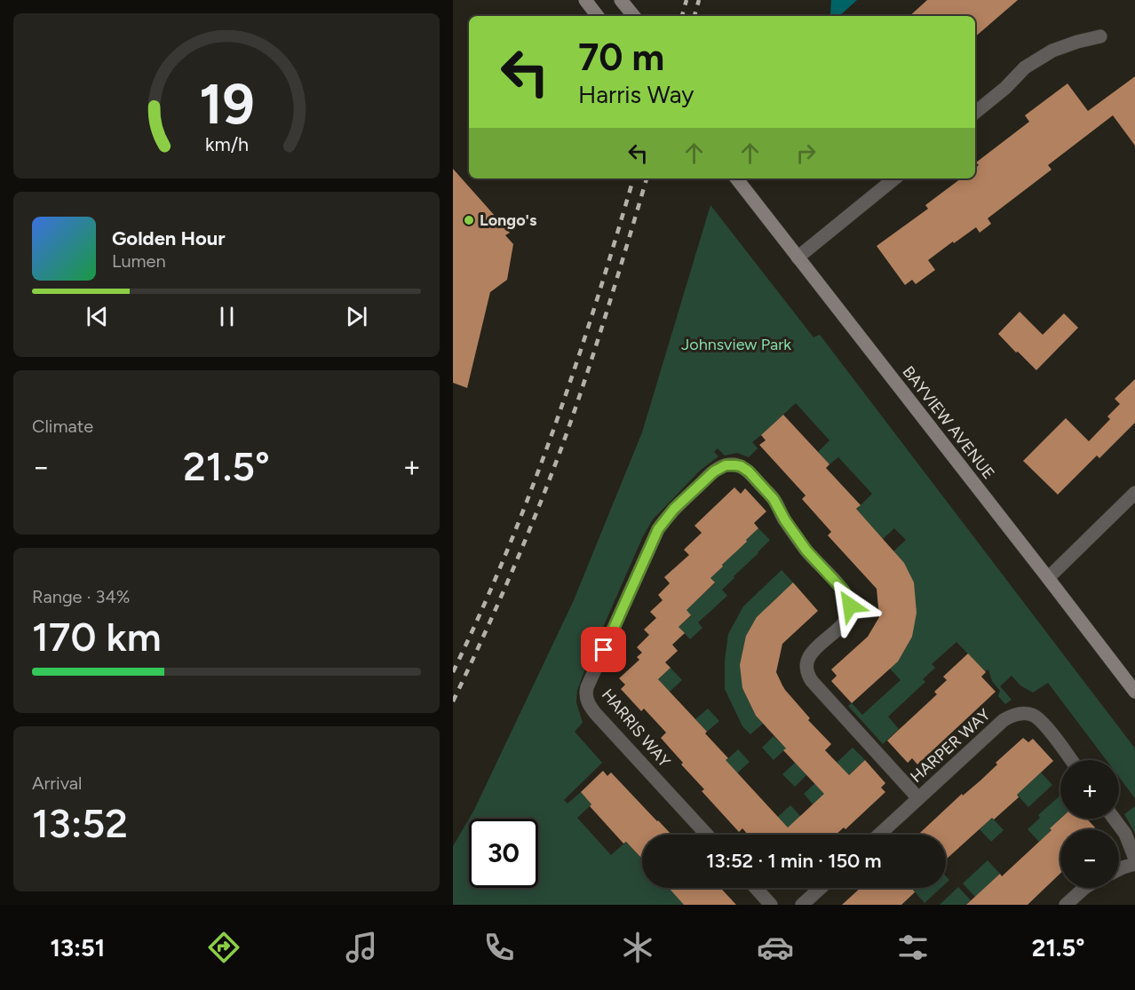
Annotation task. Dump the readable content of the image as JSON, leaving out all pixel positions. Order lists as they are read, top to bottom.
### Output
{
  "streets": {
    "main road": ["BAYVIEW AVENUE"],
    "street": ["HARRIS WAY", "HARPER WAY"]
  },
  "crossings": [
    ["HARRIS WAY", "HARPER WAY"]
  ],
  "parks": ["Johnsview Park"],
  "places": ["Longo's"],
  "page": {
    "turn": ["70 m", "Harris Way"],
    "song": ["Golden Hour", "Lumen"],
    "tile": [
      "Climate",
      ["Range · 34%", "170 km"],
      ["Arrival", "13:52"]
    ],
    "heat": ["−", "21.5°", "+"],
    "map_buttons": ["+", "−"],
    "limit": "30",
    "trip": "13:52 · 1 min · 150 m",
    "tabs": ["13:51", "21.5°"],
    "gauge": ["19", "km/h"]
  }
}
